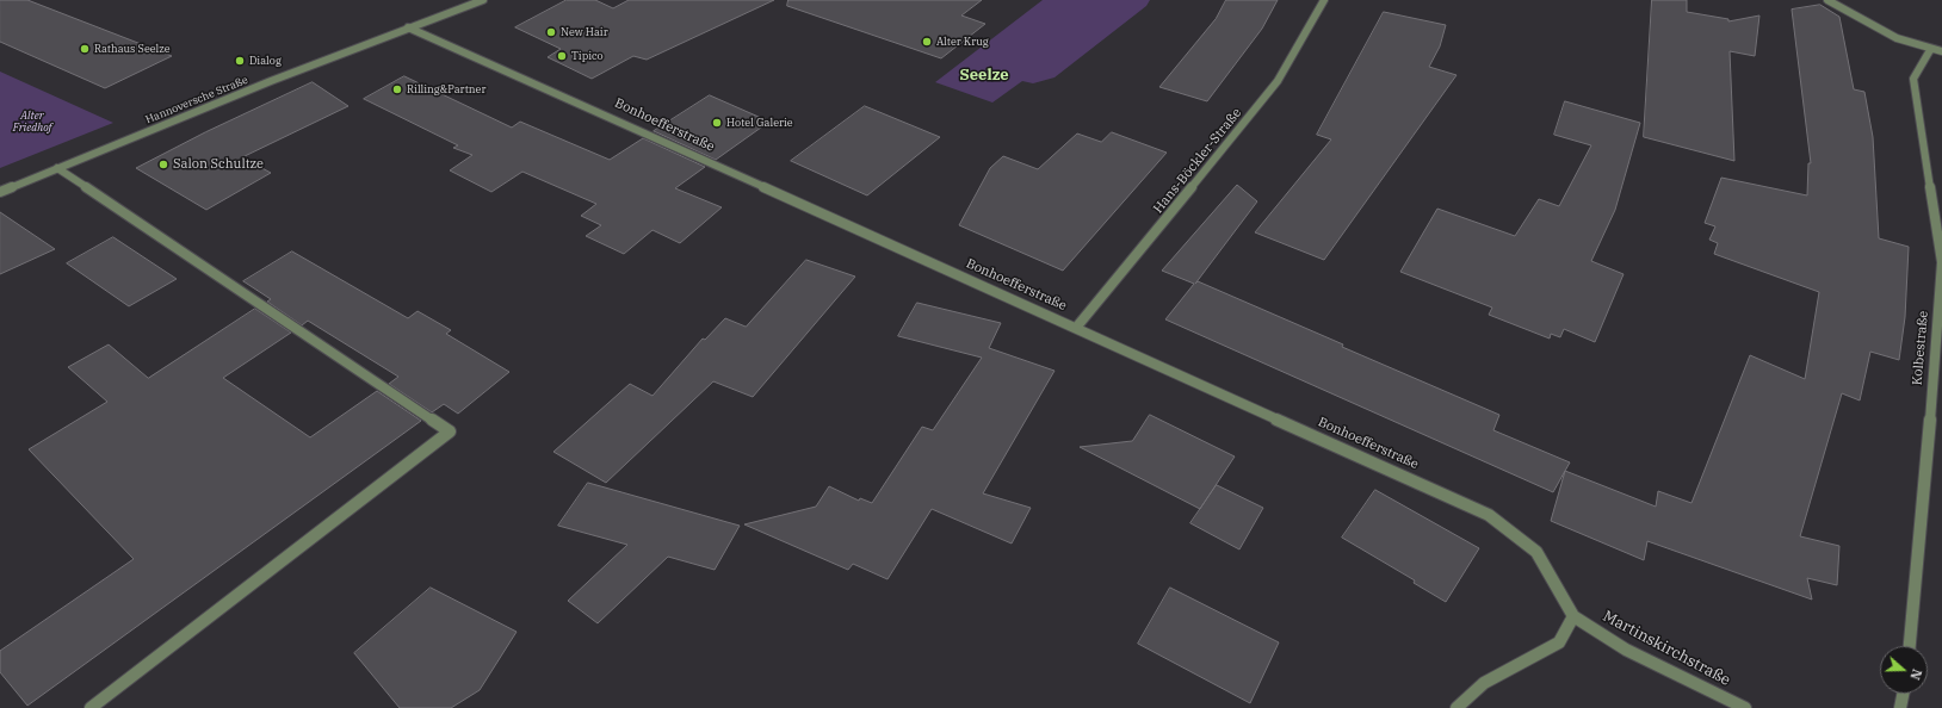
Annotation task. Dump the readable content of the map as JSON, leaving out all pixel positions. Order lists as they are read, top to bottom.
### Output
{
  "streets": {
    "street": [
      "Hannoversche Straße",
      "Bonhoefferstraße",
      "Hans-Böckler-Straße",
      "Kolbestraße",
      "Martinskirchstraße"
    ]
  },
  "crossings": [
    ["Hannoversche Straße", "Bonhoefferstraße"],
    ["Bonhoefferstraße", "Hans-Böckler-Straße"],
    ["Bonhoefferstraße", "Martinskirchstraße"]
  ],
  "districts": ["Seelze"],
  "parks": ["Alter Friedhof"],
  "places": [
    "New Hair",
    "Alter Krug",
    "Rathaus Seelze",
    "Tipico",
    "Dialog",
    "Rilling&Partner",
    "Hotel Galerie",
    "Salon Schultze"
  ],
  "north": "right"
}
